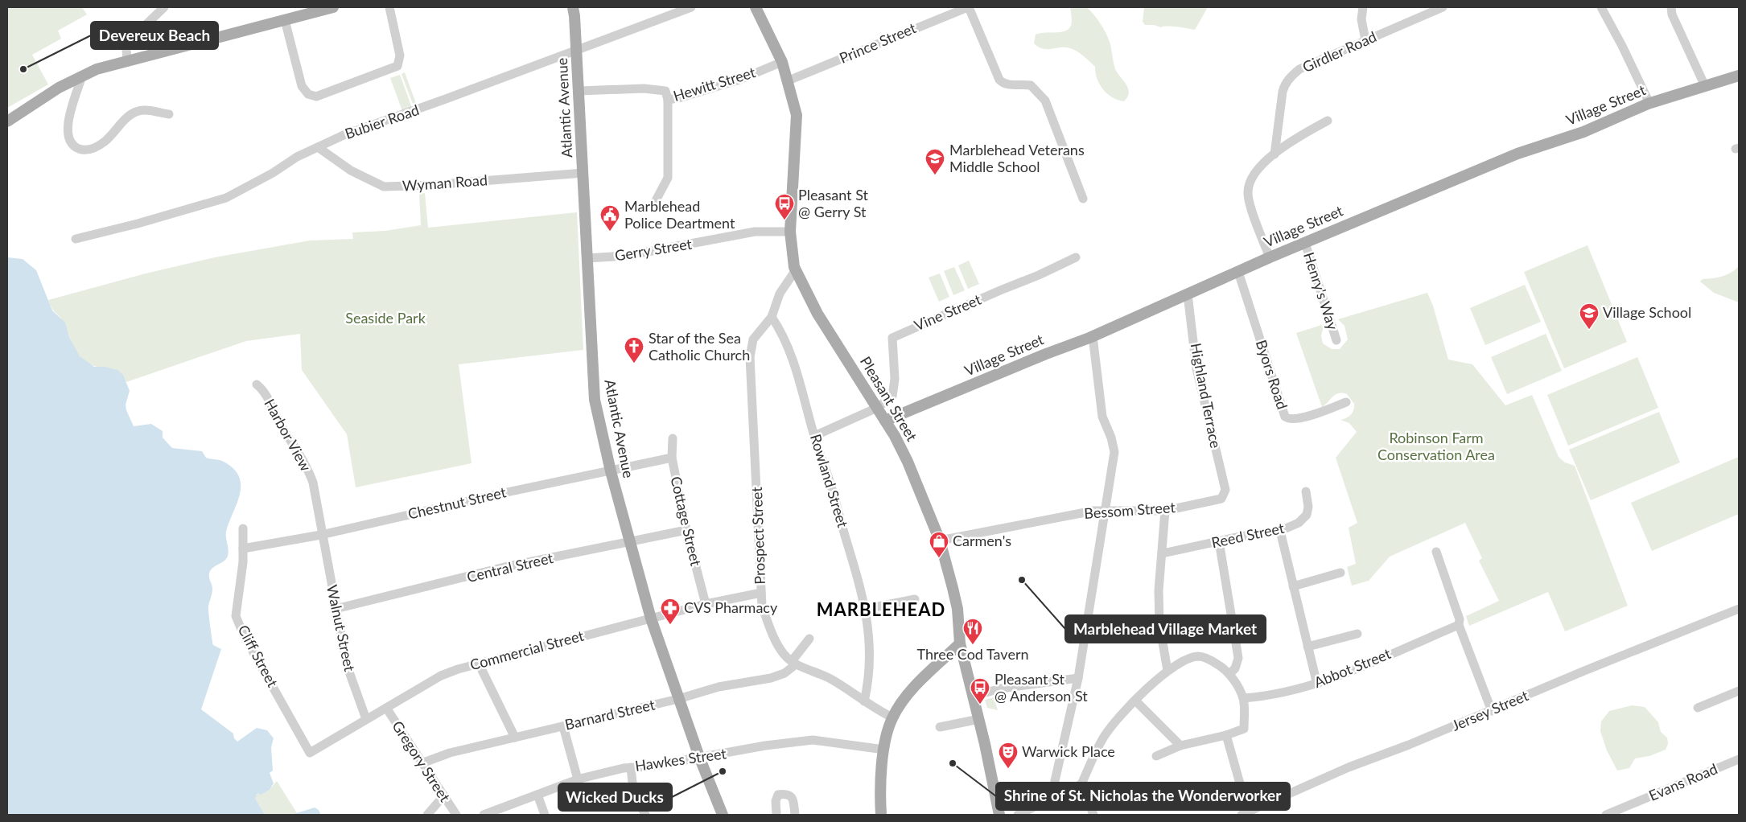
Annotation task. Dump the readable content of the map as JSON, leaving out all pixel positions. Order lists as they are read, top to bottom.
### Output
{
  "streets": {
    "main road": ["Village Street", "Atlantic Avenue", "Pleasant Street"],
    "street": [
      "Prince Street",
      "Girdler Road",
      "Hewitt Street",
      "Bubier Road",
      "Wyman Road",
      "Gerry Street",
      "Henry's Way",
      "Vine Street",
      "Byors Road",
      "Highland Terrace",
      "Harbor View",
      "Rowland Street",
      "Chestnut Street",
      "Bessom Street",
      "Cottage Street",
      "Prospect Street",
      "Reed Street",
      "Central Street",
      "Walnut Street",
      "Commercial Street",
      "Cliff Street",
      "Abbot Street",
      "Jersey Street",
      "Barnard Street",
      "Hawkes Street",
      "Gregory Street",
      "Evans Road"
    ]
  },
  "crossings": [
    ["Prince Street", "Pleasant Street"],
    ["Hewitt Street", "Atlantic Avenue"],
    ["Hewitt Street", "Pleasant Street"],
    ["Village Street", "Henry's Way"],
    ["Village Street", "Byors Road"],
    ["Village Street", "Highland Terrace"],
    ["Village Street", "Pleasant Street"],
    ["Atlantic Avenue", "Bubier Road"],
    ["Atlantic Avenue", "Wyman Road"],
    ["Atlantic Avenue", "Gerry Street"],
    ["Atlantic Avenue", "Chestnut Street"],
    ["Atlantic Avenue", "Central Street"],
    ["Atlantic Avenue", "Commercial Street"],
    ["Atlantic Avenue", "Barnard Street"],
    ["Atlantic Avenue", "Hawkes Street"],
    ["Bubier Road", "Wyman Road"],
    ["Gerry Street", "Pleasant Street"],
    ["Vine Street", "Pleasant Street"],
    ["Highland Terrace", "Bessom Street"],
    ["Pleasant Street", "Bessom Street"],
    ["Harbor View", "Chestnut Street"],
    ["Harbor View", "Walnut Street"],
    ["Rowland Street", "Prospect Street"],
    ["Chestnut Street", "Cottage Street"],
    ["Chestnut Street", "Walnut Street"],
    ["Chestnut Street", "Cliff Street"],
    ["Cottage Street", "Central Street"],
    ["Cottage Street", "Commercial Street"],
    ["Prospect Street", "Commercial Street"],
    ["Prospect Street", "Barnard Street"],
    ["Central Street", "Walnut Street"],
    ["Walnut Street", "Commercial Street"],
    ["Commercial Street", "Cliff Street"],
    ["Commercial Street", "Gregory Street"],
    ["Barnard Street", "Gregory Street"]
  ],
  "districts": ["MARBLEHEAD"],
  "parks": ["Seaside Park", "Robinson Farm Conservation Area"],
  "places": {
    "other": [
      "Devereux Beach",
      "Marblehead Village Market",
      "Shrine of St. Nicholas the Wonderworker",
      "Wicked Ducks"
    ],
    "school or university": ["Marblehead Veterans Middle School", "Village School"],
    "bus stop": ["Pleasant St @ Gerry St", "Pleasant St @ Anderson St"],
    "public building": ["Marblehead Police Deartment"],
    "church": ["Star of the Sea Catholic Church"],
    "shop": ["Carmen's"],
    "pharmacy": ["CVS Pharmacy"],
    "restaurant": ["Three Cod Tavern"],
    "theatre": ["Warwick Place"]
  }
}
